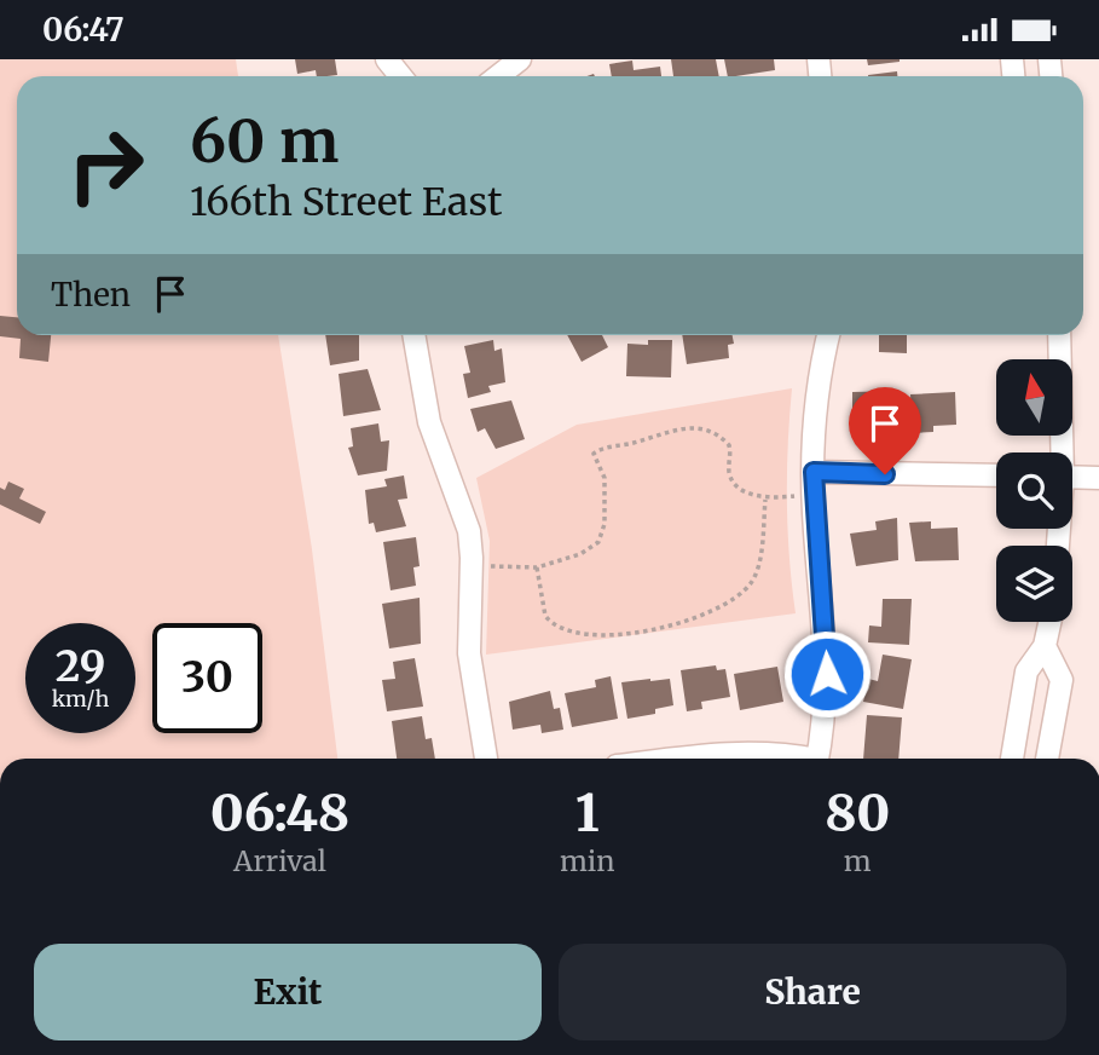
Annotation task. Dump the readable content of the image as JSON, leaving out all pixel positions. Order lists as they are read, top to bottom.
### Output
{
  "north": "top",
  "page": {
    "status": "06:47",
    "turn": ["60 m", "166th Street East"],
    "then": "Then",
    "speed": "29 km/h",
    "limit": "30",
    "eta": [
      "06:48",
      "Arrival",
      "1",
      "min",
      "80",
      "m"
    ],
    "buttons": ["Exit", "Share"]
  }
}
